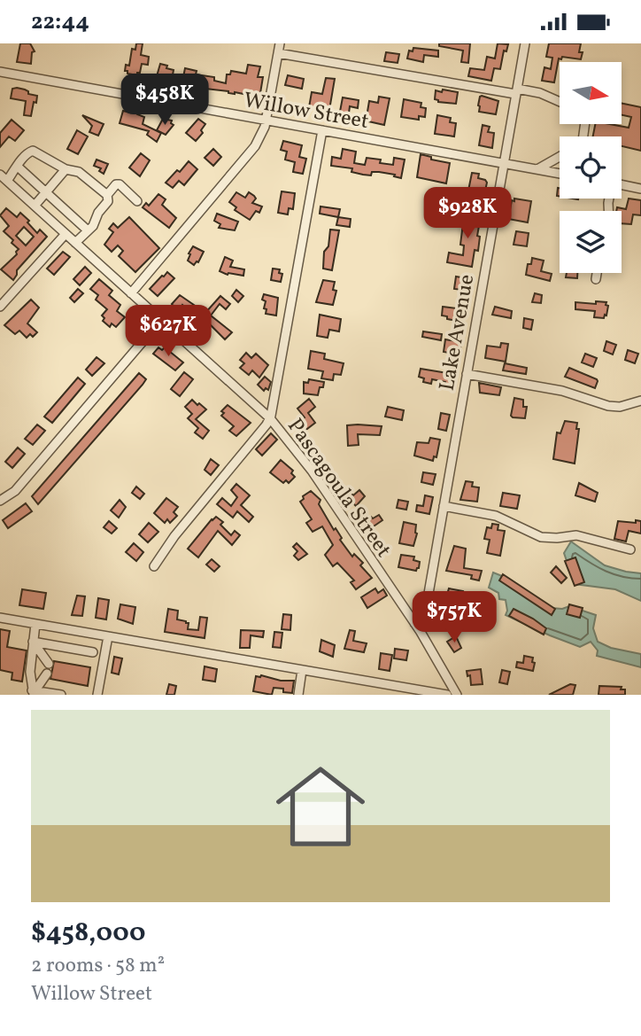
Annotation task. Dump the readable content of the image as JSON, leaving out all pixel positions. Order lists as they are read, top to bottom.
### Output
{
  "streets": {
    "street": ["Willow Street", "Lake Avenue", "Pascagoula Street"]
  },
  "crossings": [
    ["Willow Street", "Lake Avenue"],
    ["Lake Avenue", "Pascagoula Street"]
  ],
  "north": "right",
  "page": {
    "status": "22:44",
    "price": [
      "$458K",
      "$928K",
      "$627K",
      "$757K"
    ],
    "list": [
      {
        "name": "$458,000",
        "note": "2 rooms · 58 m² · Willow Street"
      }
    ]
  }
}
